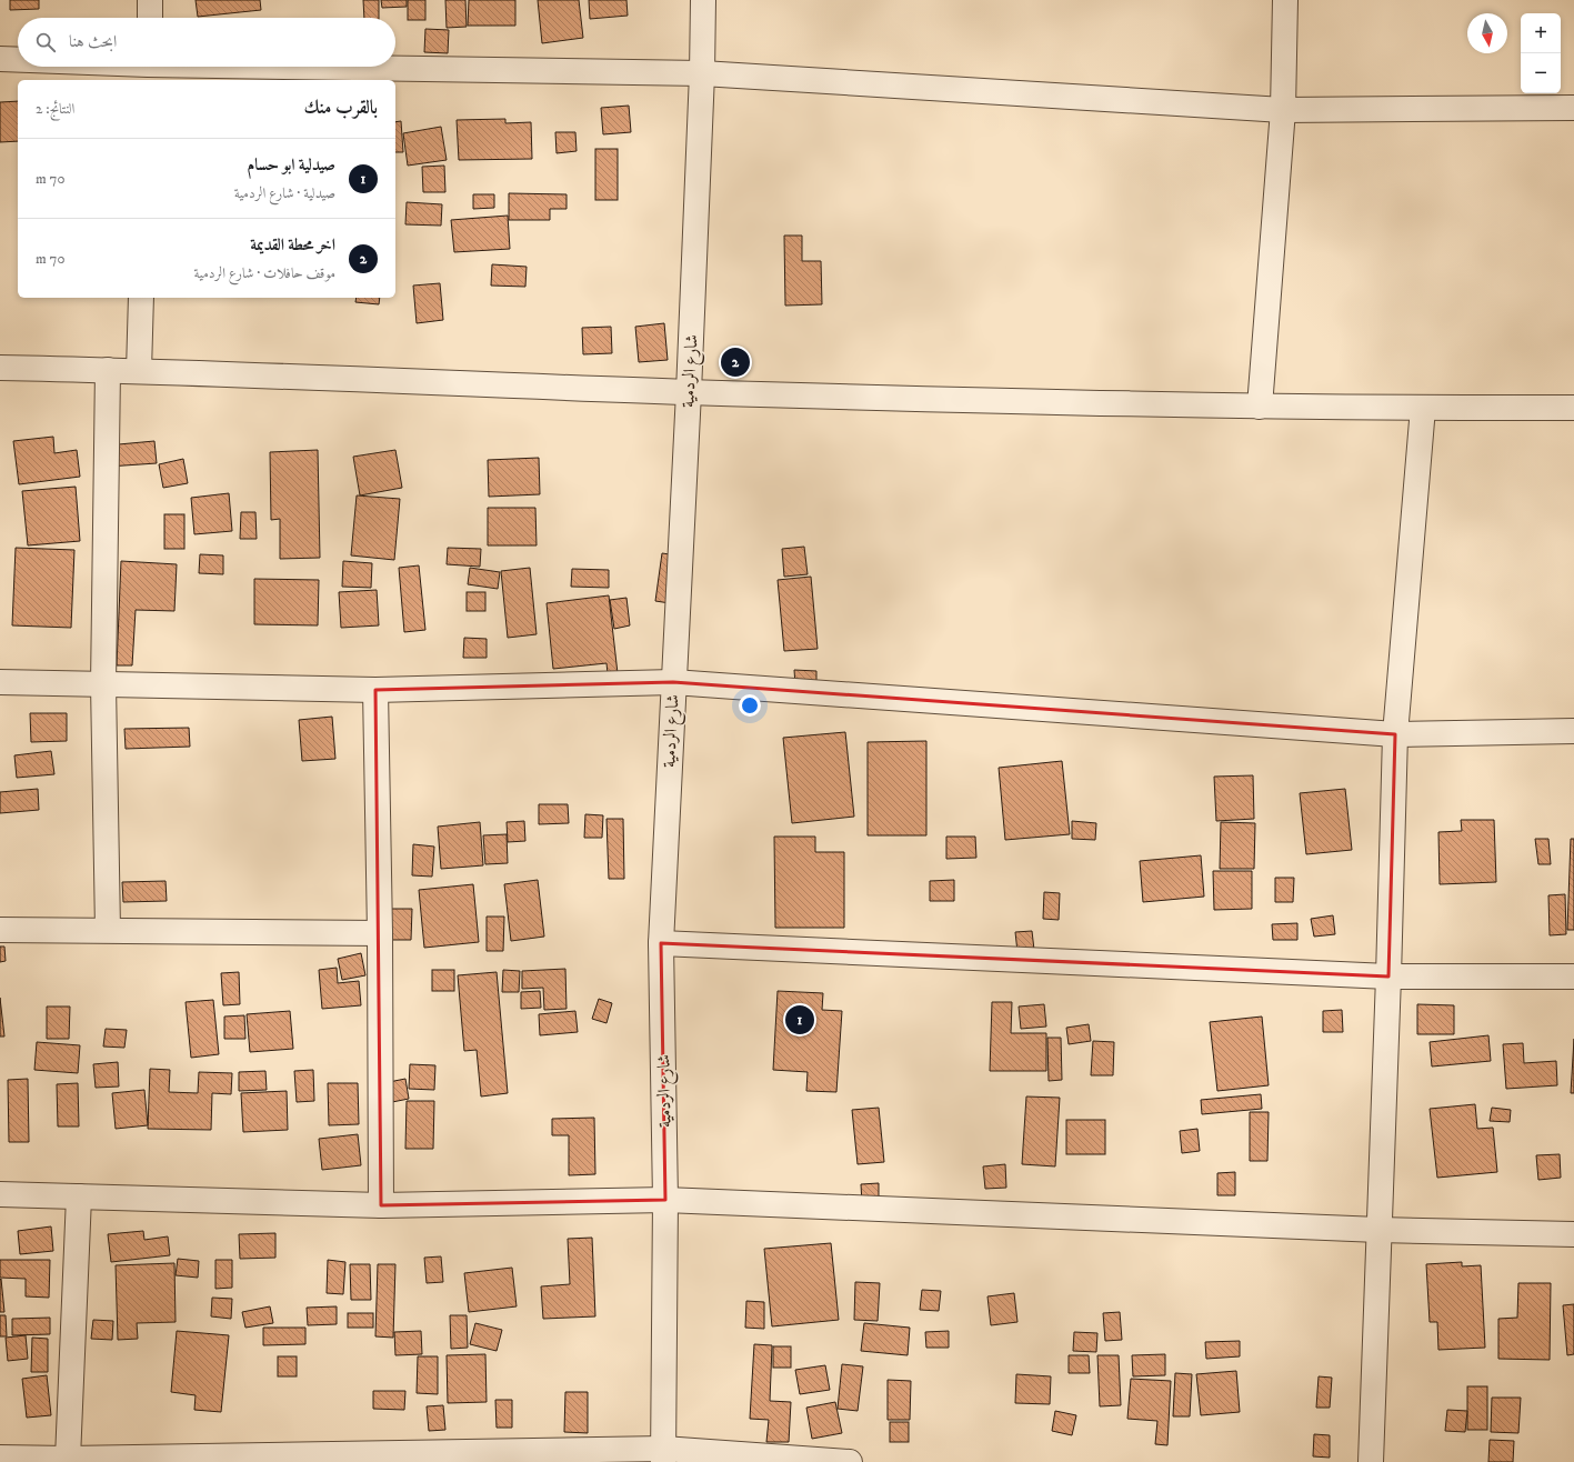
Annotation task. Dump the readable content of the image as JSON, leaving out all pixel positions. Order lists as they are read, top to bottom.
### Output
{
  "streets": {
    "street": ["شارع الردمية"]
  },
  "north": "bottom",
  "page": {
    "map_buttons": ["+", "−"],
    "search": "ابحث هنا",
    "heading": ["بالقرب منك", "النتائج: 2"],
    "list": [
      {
        "mark": "1",
        "name": "صيدلية ابو حسام",
        "note": "صيدلية · شارع الردمية",
        "value": "70 m"
      },
      {
        "mark": "2",
        "name": "اخر محطة القديمة",
        "note": "موقف حافلات · شارع الردمية",
        "value": "70 m"
      }
    ],
    "pins": ["2", "1"]
  }
}
